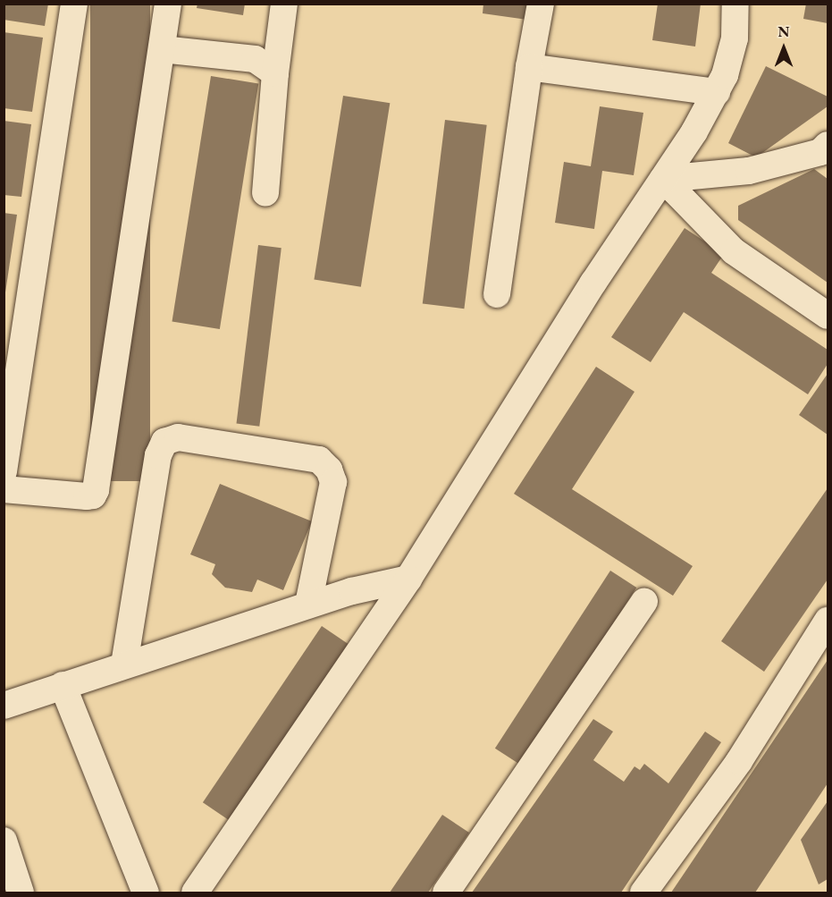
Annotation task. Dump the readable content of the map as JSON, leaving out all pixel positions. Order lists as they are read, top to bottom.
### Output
{
  "north": "top"
}
